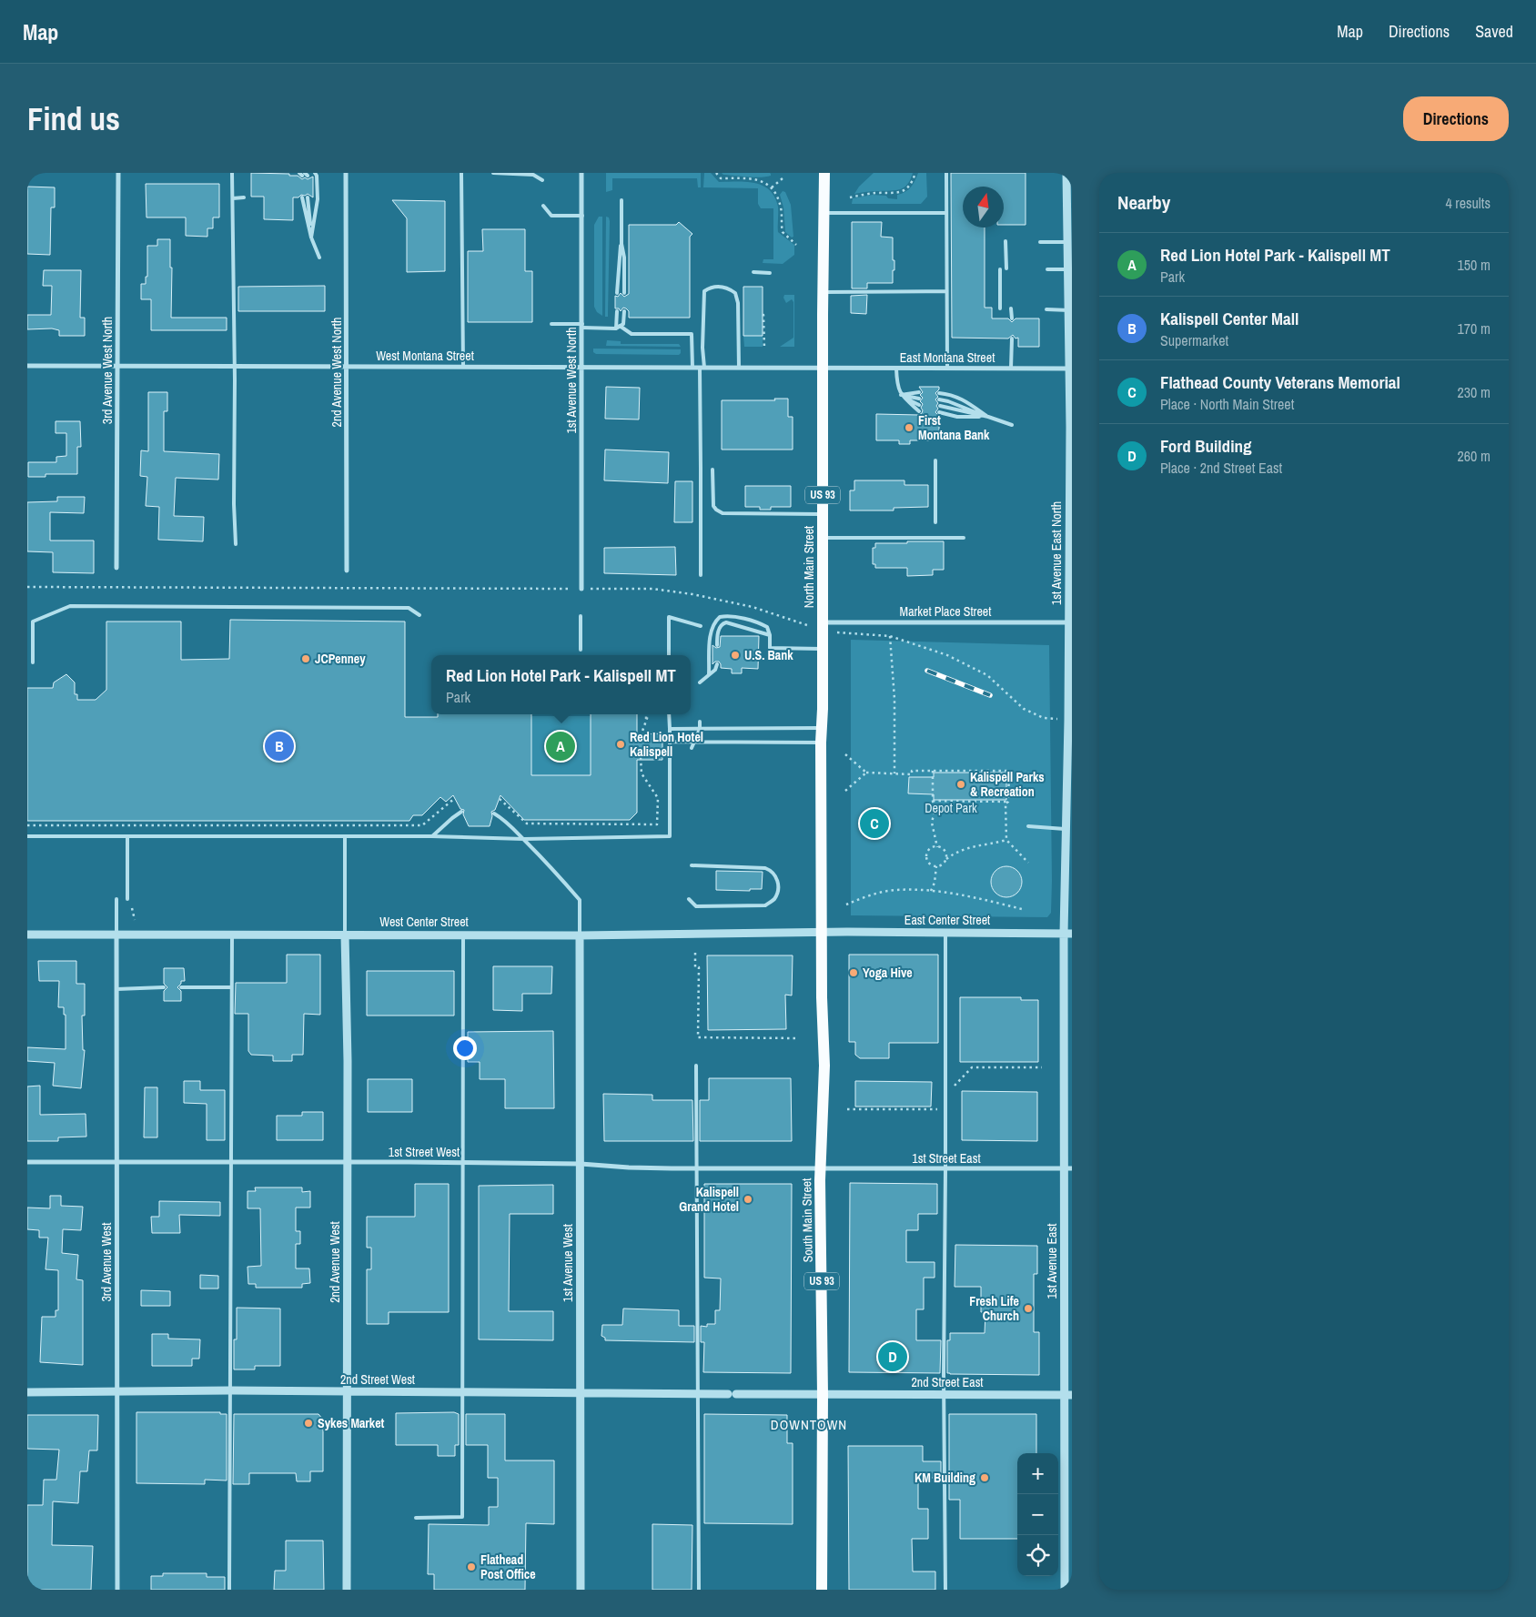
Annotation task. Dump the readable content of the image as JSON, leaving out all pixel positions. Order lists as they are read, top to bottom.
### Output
{
  "streets": {
    "main road": ["US 93", "North Main Street", "South Main Street"],
    "street": [
      "West Montana Street",
      "East Montana Street",
      "3rd Avenue West North",
      "2nd Avenue West North",
      "1st Avenue West North",
      "1st Avenue East North",
      "Market Place Street",
      "East Center Street",
      "West Center Street",
      "1st Street West",
      "1st Street East",
      "1st Avenue East",
      "3rd Avenue West",
      "2nd Avenue West",
      "1st Avenue West",
      "2nd Street West",
      "2nd Street East"
    ]
  },
  "crossings": [
    ["West Montana Street", "East Montana Street"],
    ["West Montana Street", "3rd Avenue West North"],
    ["West Montana Street", "2nd Avenue West North"],
    ["West Montana Street", "1st Avenue West North"],
    ["West Montana Street", "North Main Street"],
    ["East Montana Street", "1st Avenue East North"],
    ["East Montana Street", "North Main Street"],
    ["1st Avenue East North", "Market Place Street"],
    ["1st Avenue East North", "East Center Street"],
    ["1st Avenue East North", "1st Avenue East"],
    ["North Main Street", "Market Place Street"],
    ["North Main Street", "East Center Street"],
    ["North Main Street", "West Center Street"],
    ["North Main Street", "South Main Street"],
    ["East Center Street", "West Center Street"],
    ["East Center Street", "South Main Street"],
    ["East Center Street", "1st Avenue East"],
    ["West Center Street", "South Main Street"],
    ["West Center Street", "3rd Avenue West"],
    ["West Center Street", "2nd Avenue West"],
    ["West Center Street", "1st Avenue West"],
    ["1st Street West", "1st Street East"],
    ["1st Street West", "South Main Street"],
    ["1st Street West", "3rd Avenue West"],
    ["1st Street West", "2nd Avenue West"],
    ["1st Street West", "1st Avenue West"],
    ["1st Street East", "South Main Street"],
    ["1st Street East", "1st Avenue East"],
    ["South Main Street", "2nd Street West"],
    ["South Main Street", "2nd Street East"],
    ["1st Avenue East", "2nd Street East"],
    ["3rd Avenue West", "2nd Street West"],
    ["2nd Avenue West", "2nd Street West"],
    ["1st Avenue West", "2nd Street West"],
    ["2nd Street West", "2nd Street East"]
  ],
  "districts": ["DOWNTOWN"],
  "parks": ["Depot Park"],
  "places": [
    "First Montana Bank",
    "U.S. Bank",
    "JCPenney",
    "Red Lion Hotel Kalispell",
    "Kalispell Parks & Recreation",
    "Yoga Hive",
    "Kalispell Grand Hotel",
    "Fresh Life Church",
    "Sykes Market",
    "KM Building",
    "Flathead Post Office"
  ],
  "north": "top",
  "page": {
    "header": "Map",
    "nav": ["Map", "Directions", "Saved"],
    "buttons": "Directions",
    "title": "Find us",
    "heading": ["Nearby", "4 results"],
    "list": [
      {
        "mark": "A",
        "name": "Red Lion Hotel Park - Kalispell MT",
        "note": "Park",
        "value": "150 m"
      },
      {
        "mark": "B",
        "name": "Kalispell Center Mall",
        "note": "Supermarket",
        "value": "170 m"
      },
      {
        "mark": "C",
        "name": "Flathead County Veterans Memorial",
        "note": "Place · North Main Street",
        "value": "230 m"
      },
      {
        "mark": "D",
        "name": "Ford Building",
        "note": "Place · 2nd Street East",
        "value": "260 m"
      }
    ],
    "popup": ["Red Lion Hotel Park - Kalispell MT", "Park"],
    "pins": [
      "A",
      "B",
      "C",
      "D"
    ],
    "map_buttons": ["+", "−"]
  }
}
